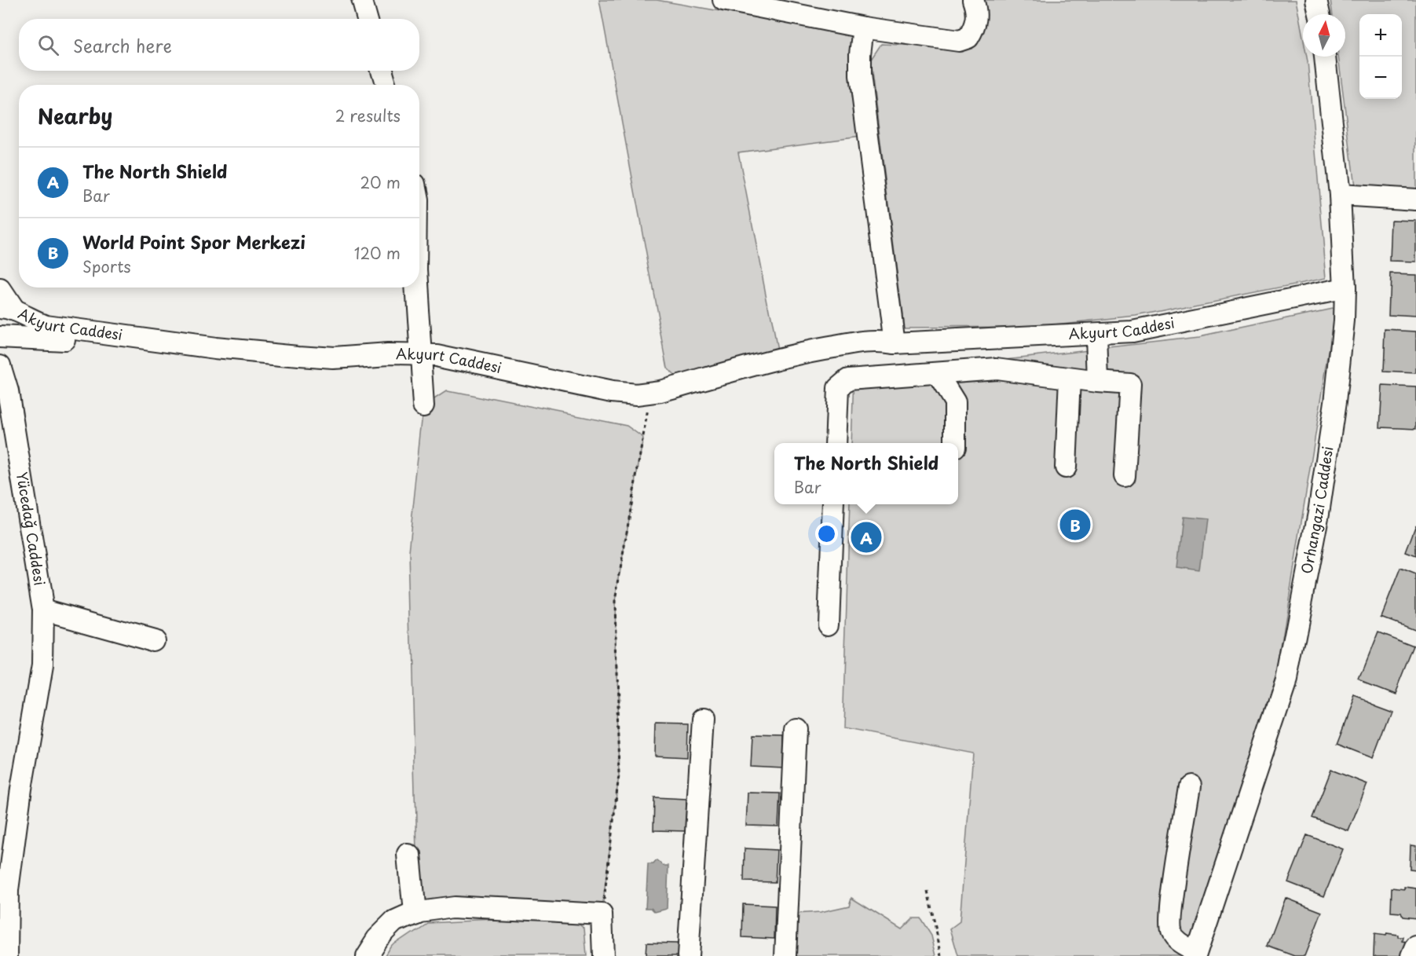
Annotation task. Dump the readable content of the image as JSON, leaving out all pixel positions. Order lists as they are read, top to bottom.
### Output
{
  "streets": {
    "street": ["Akyurt Caddesi", "Orhangazi Caddesi", "Yücedağ Caddesi"]
  },
  "crossings": [
    ["Akyurt Caddesi", "Orhangazi Caddesi"]
  ],
  "north": "top",
  "page": {
    "map_buttons": ["+", "−"],
    "search": "Search here",
    "heading": ["Nearby", "2 results"],
    "list": [
      {
        "mark": "A",
        "name": "The North Shield",
        "note": "Bar",
        "value": "20 m"
      },
      {
        "mark": "B",
        "name": "World Point Spor Merkezi",
        "note": "Sports",
        "value": "120 m"
      }
    ],
    "popup": ["The North Shield", "Bar"],
    "pins": ["B", "A"]
  }
}
